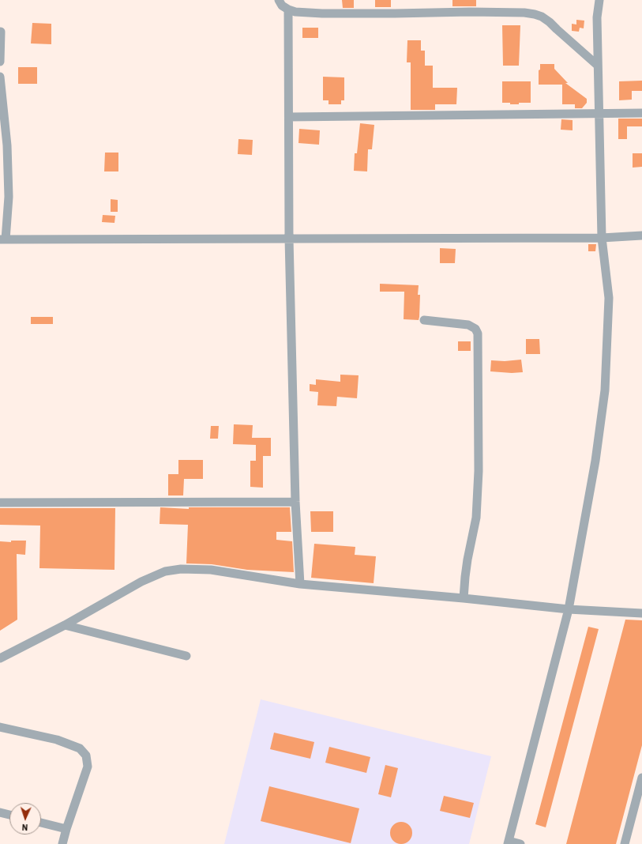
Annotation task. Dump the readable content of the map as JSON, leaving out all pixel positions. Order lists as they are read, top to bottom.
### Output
{
  "north": "bottom"
}
